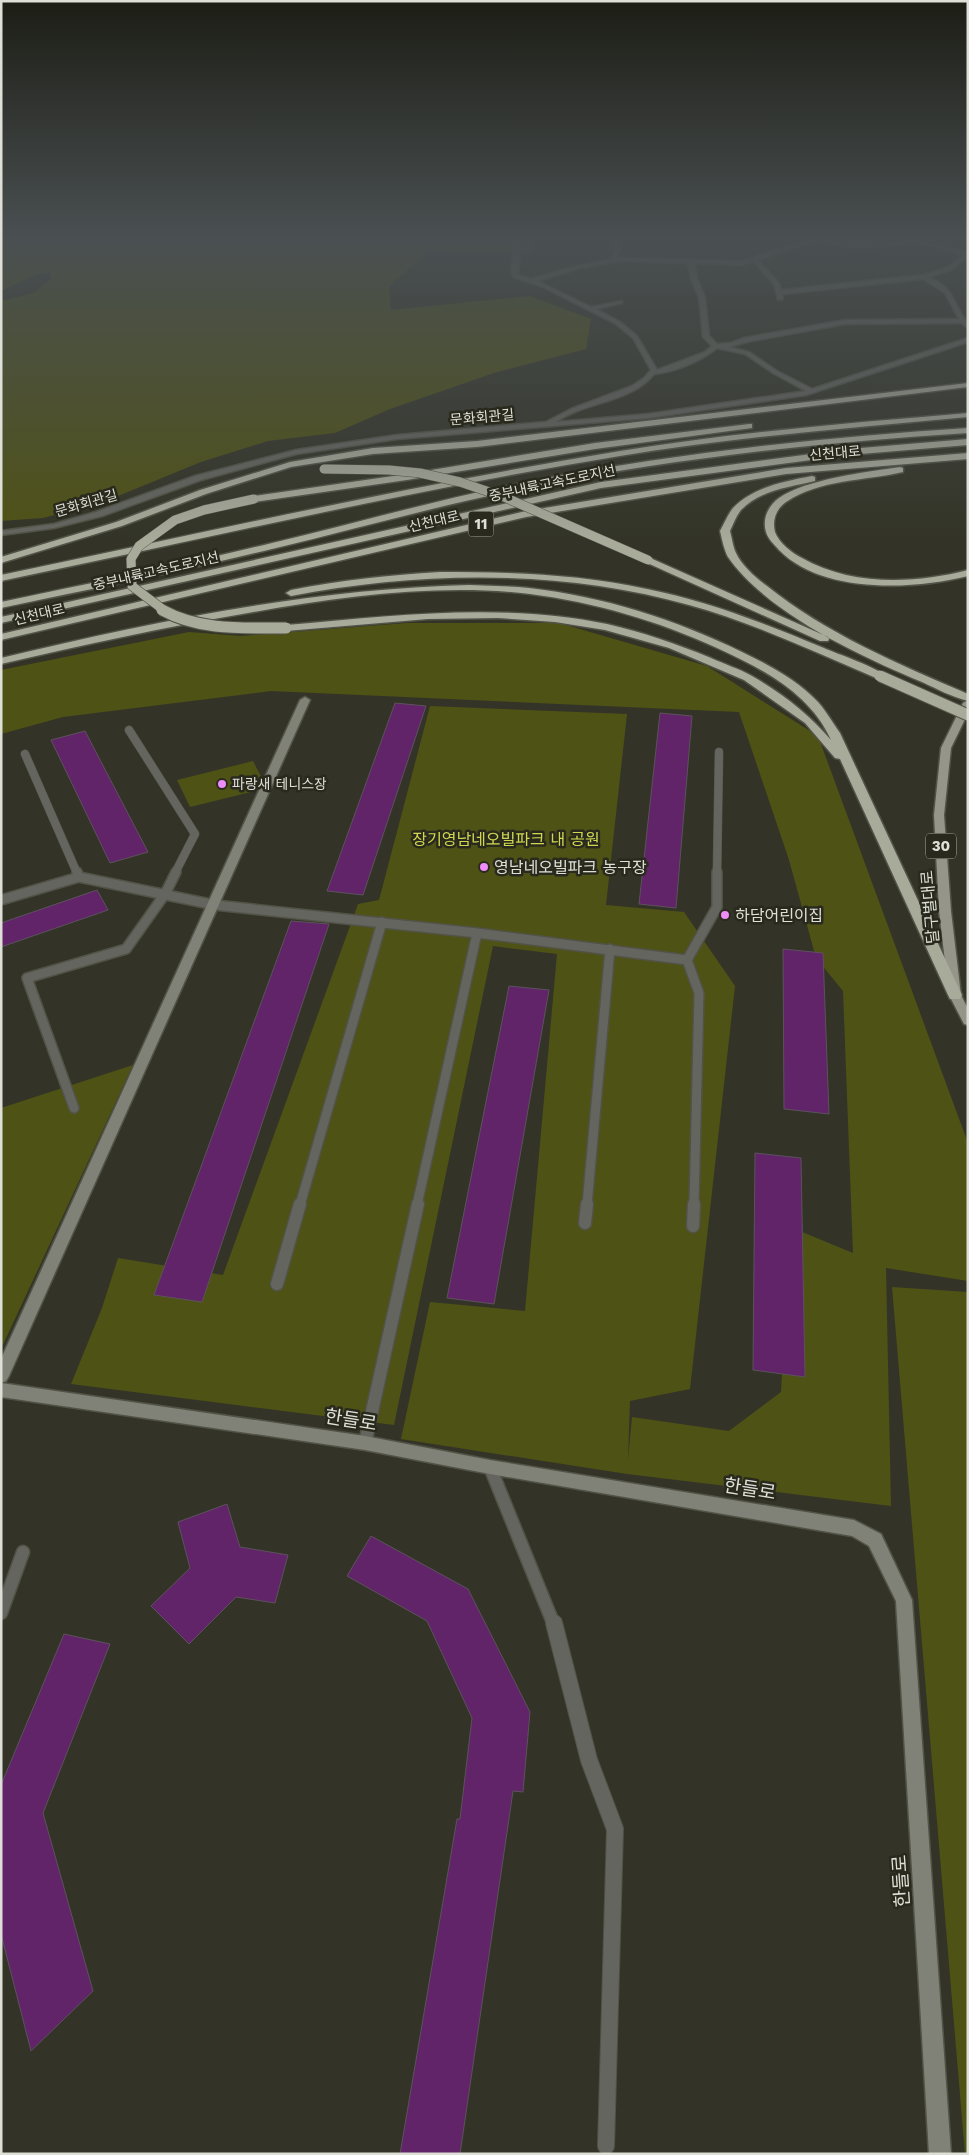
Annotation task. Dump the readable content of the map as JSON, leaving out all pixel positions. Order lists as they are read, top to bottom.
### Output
{
  "streets": {
    "highway": ["신천대로", "중부내륙고속도로지선", "11"],
    "main road": ["30", "달구벌대로"],
    "street": ["문화회관길", "한들로"]
  },
  "parks": ["장기영남네오빌파크 내 공원"],
  "places": ["파랑새 테니스장", "영남네오빌파크 농구장", "하담어린이집"]
}
